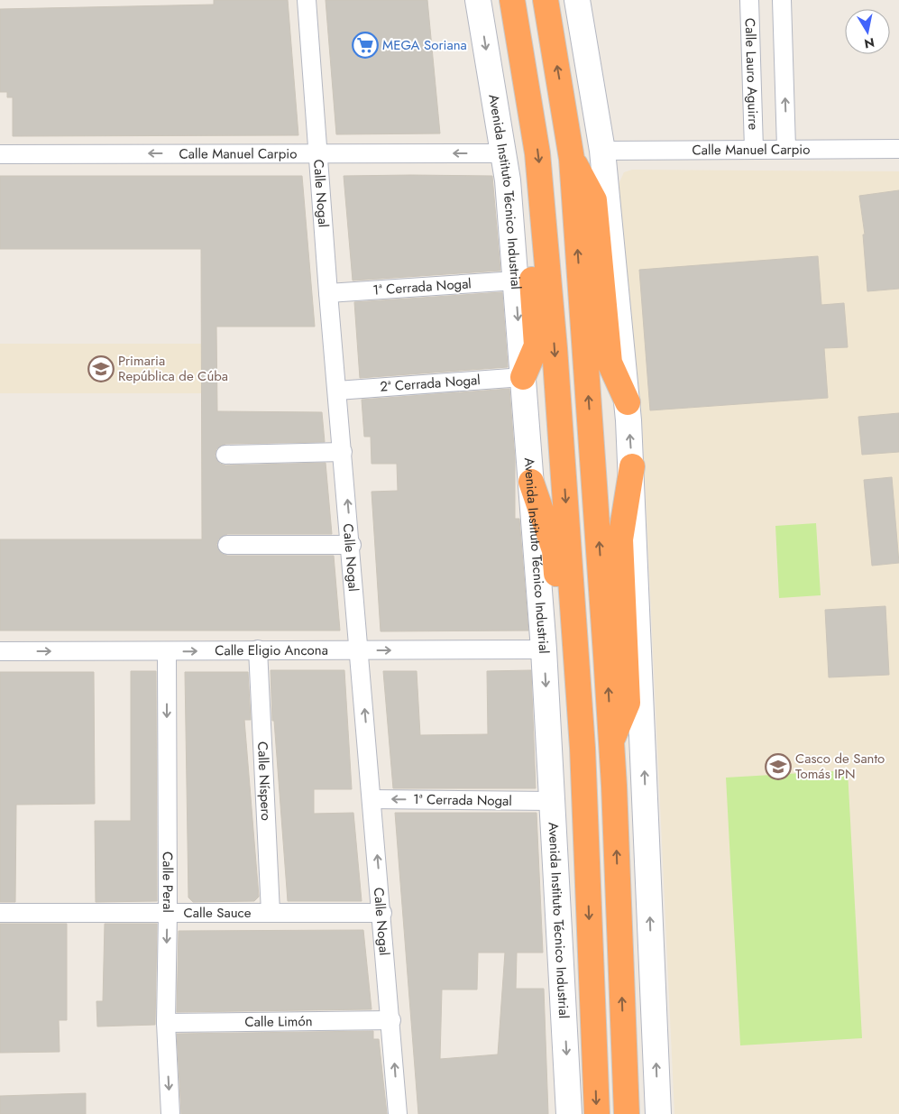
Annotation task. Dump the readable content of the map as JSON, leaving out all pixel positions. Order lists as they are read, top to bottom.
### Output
{
  "streets": {
    "main road": ["Avenida Instituto Técnico Industrial"],
    "street": [
      "Calle Lauro Aguirre",
      "Calle Manuel Carpio",
      "Calle Nogal",
      "1ª Cerrada Nogal",
      "2ª Cerrada Nogal",
      "Calle Eligio Ancona",
      "Calle Níspero",
      "Calle Peral",
      "Calle Sauce",
      "Calle Limón"
    ]
  },
  "crossings": [
    ["Calle Lauro Aguirre", "Calle Manuel Carpio"],
    ["Calle Manuel Carpio", "Avenida Instituto Técnico Industrial"],
    ["Calle Manuel Carpio", "Calle Nogal"],
    ["Avenida Instituto Técnico Industrial", "1ª Cerrada Nogal"],
    ["Avenida Instituto Técnico Industrial", "2ª Cerrada Nogal"],
    ["Avenida Instituto Técnico Industrial", "Calle Eligio Ancona"],
    ["Calle Nogal", "1ª Cerrada Nogal"],
    ["Calle Nogal", "2ª Cerrada Nogal"],
    ["Calle Nogal", "Calle Eligio Ancona"],
    ["Calle Nogal", "Calle Sauce"],
    ["Calle Nogal", "Calle Limón"],
    ["Calle Eligio Ancona", "Calle Níspero"],
    ["Calle Eligio Ancona", "Calle Peral"],
    ["Calle Níspero", "Calle Sauce"],
    ["Calle Peral", "Calle Sauce"],
    ["Calle Peral", "Calle Limón"]
  ],
  "one_way": [
    "Calle Manuel Carpio",
    "Calle Nogal",
    "1ª Cerrada Nogal",
    "Calle Eligio Ancona",
    "Calle Peral"
  ],
  "places": {
    "supermarket": ["MEGA Soriana"],
    "school or university": ["Primaria República de Cúba", "Casco de Santo Tomás IPN"]
  },
  "north": "bottom"
}
